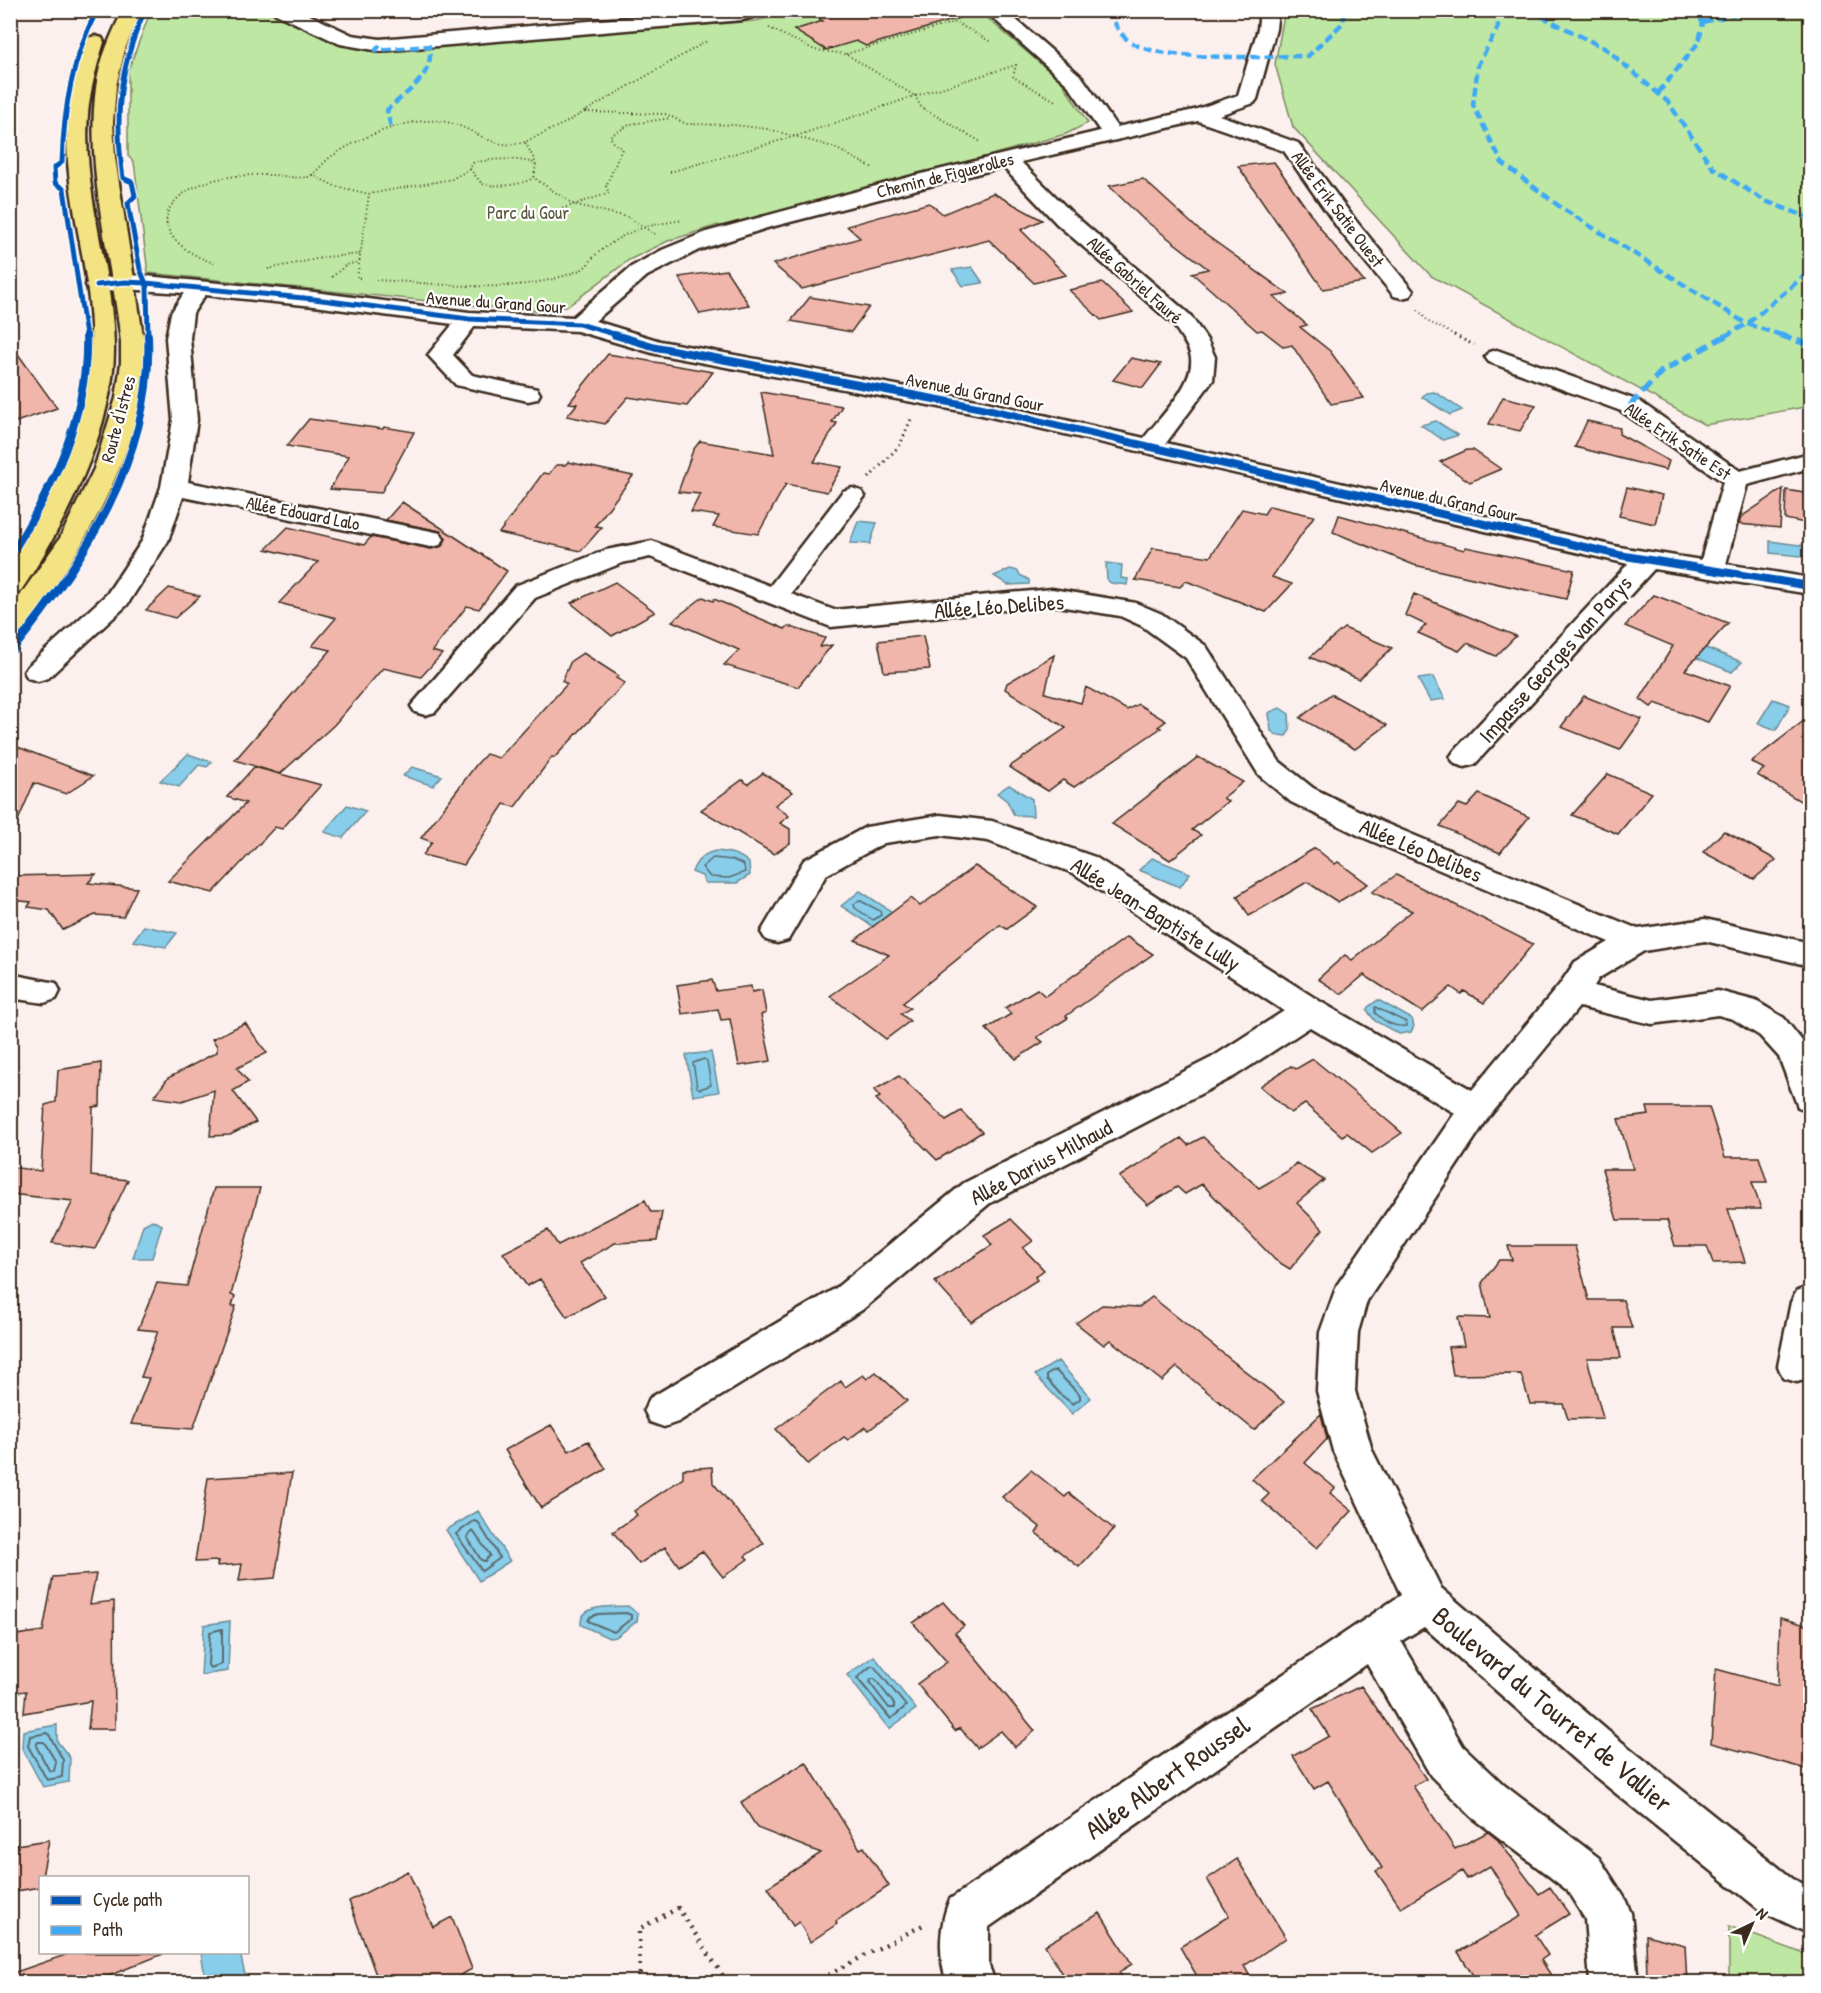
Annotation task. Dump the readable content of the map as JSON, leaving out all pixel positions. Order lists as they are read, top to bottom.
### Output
{
  "streets": {
    "main road": ["Route d'Istres"],
    "street": [
      "Chemin de Figuerolles",
      "Allée Erik Satie Ouest",
      "Allée Gabriel Fauré",
      "Avenue du Grand Gour",
      "Allée Erik Satie Est",
      "Allée Edouard Lalo",
      "Allée Léo Delibes",
      "Impasse Georges van Parys",
      "Allée Jean-Baptiste Lully",
      "Allée Darius Milhaud",
      "Boulevard du Tourret de Vallier",
      "Allée Albert Roussel"
    ]
  },
  "crossings": [
    ["Chemin de Figuerolles", "Allée Erik Satie Ouest"],
    ["Chemin de Figuerolles", "Allée Gabriel Fauré"],
    ["Chemin de Figuerolles", "Avenue du Grand Gour"],
    ["Allée Gabriel Fauré", "Avenue du Grand Gour"],
    ["Avenue du Grand Gour", "Route d'Istres"],
    ["Avenue du Grand Gour", "Allée Erik Satie Est"],
    ["Avenue du Grand Gour", "Impasse Georges van Parys"],
    ["Allée Léo Delibes", "Boulevard du Tourret de Vallier"],
    ["Allée Jean-Baptiste Lully", "Allée Darius Milhaud"],
    ["Allée Jean-Baptiste Lully", "Boulevard du Tourret de Vallier"],
    ["Boulevard du Tourret de Vallier", "Allée Albert Roussel"]
  ],
  "parks": ["Parc du Gour"],
  "legend": ["Cycle path", "Path"],
  "north": "top right"
}
